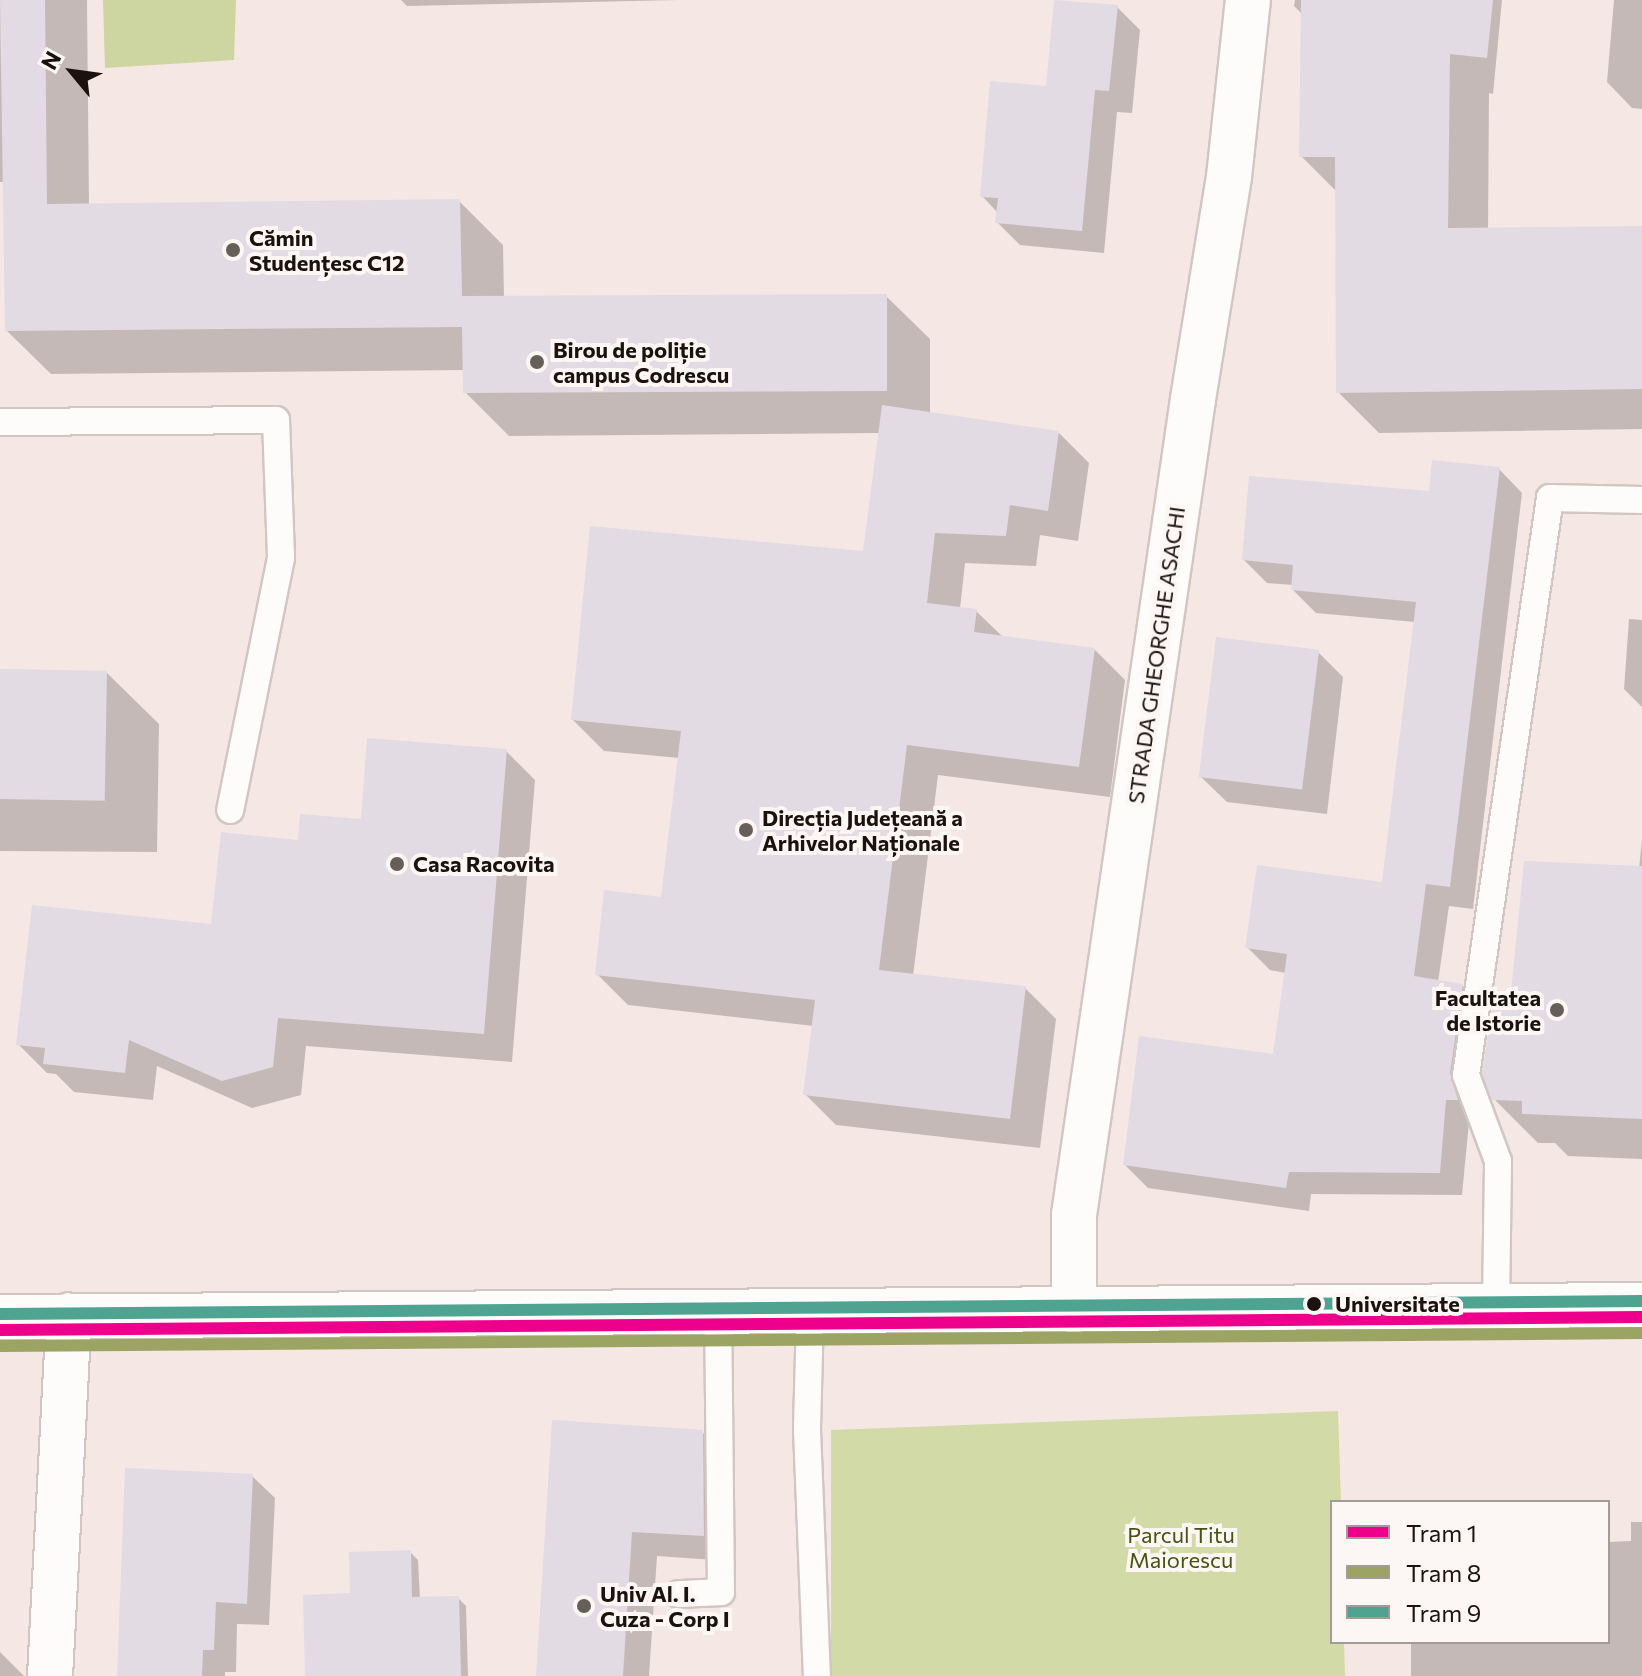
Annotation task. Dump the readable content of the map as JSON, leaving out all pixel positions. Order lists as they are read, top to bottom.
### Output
{
  "streets": {
    "main road": ["STRADA GHEORGHE ASACHI"]
  },
  "parks": ["Parcul Titu Maiorescu"],
  "places": [
    "Cămin Studențesc C12",
    "Birou de poliție campus Codrescu",
    "Direcția Județeană a Arhivelor Naționale",
    "Casa Racovita",
    "Facultatea de Istorie",
    "Universitate",
    "Univ Al. I. Cuza - Corp I"
  ],
  "lines": ["tram line 9", "tram line 1", "tram line 8"],
  "legend": ["Tram 1", "Tram 8", "Tram 9"],
  "north": "top left"
}
